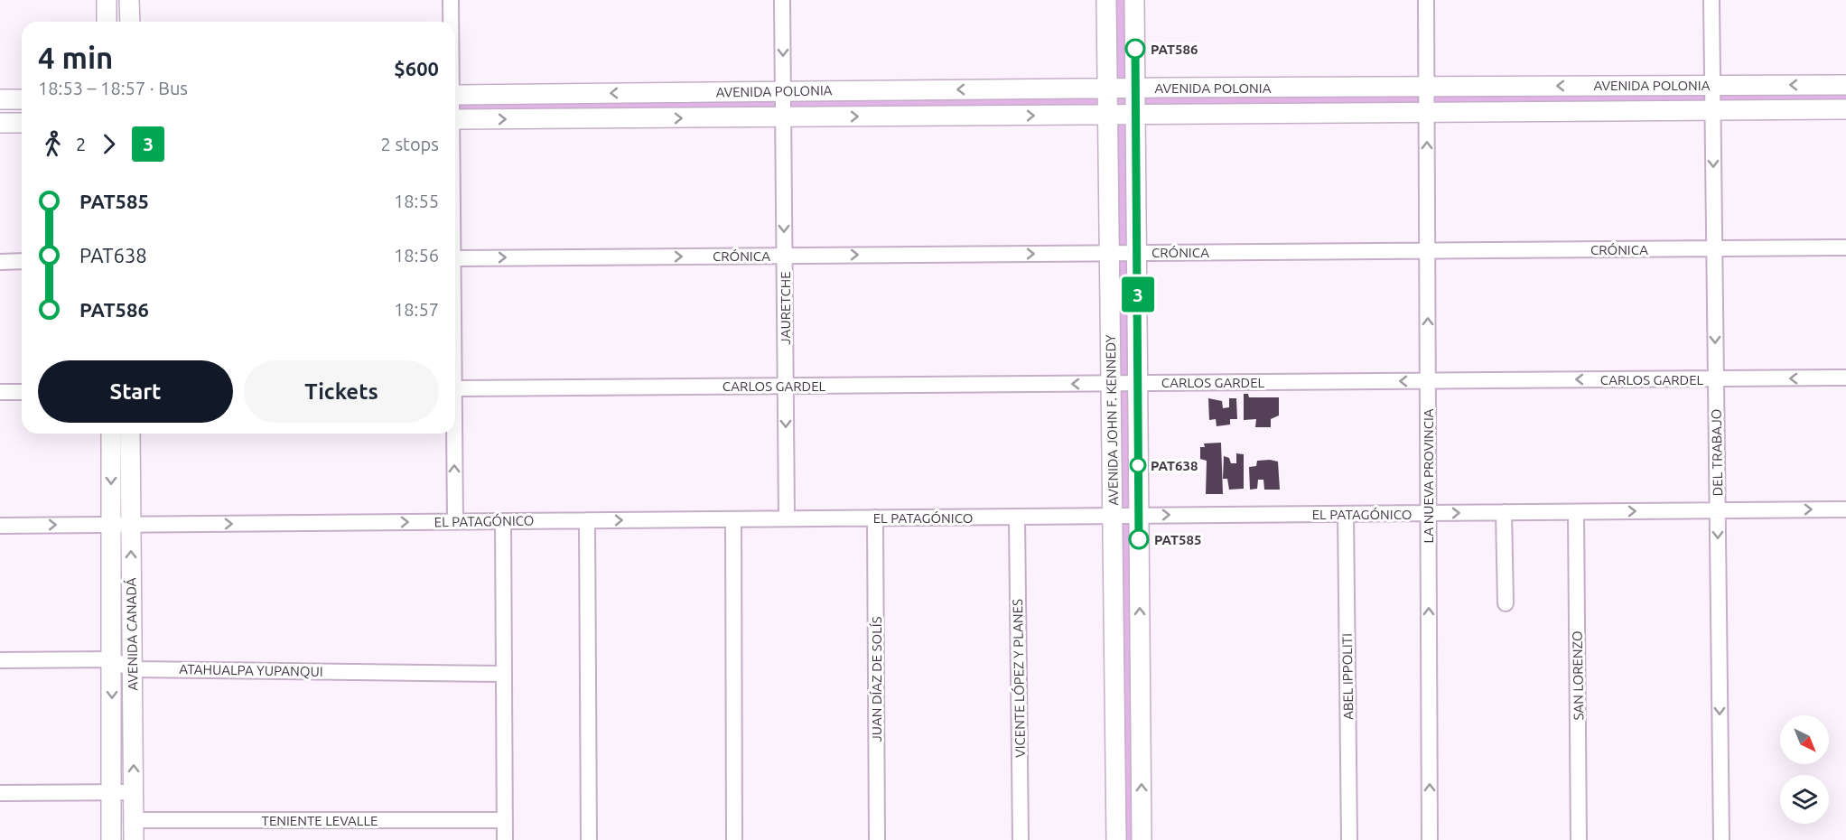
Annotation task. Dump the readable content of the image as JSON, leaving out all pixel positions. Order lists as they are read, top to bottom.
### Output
{
  "streets": {
    "main road": ["AVENIDA POLONIA", "AVENIDA JOHN F. KENNEDY", "AVENIDA CANADÁ"],
    "street": [
      "CRÓNICA",
      "JAURETCHE",
      "CARLOS GARDEL",
      "DEL TRABAJO",
      "LA NUEVA PROVINCIA",
      "EL PATAGÓNICO",
      "ATAHUALPA YUPANQUI",
      "SAN LORENZO",
      "ABEL IPPOLITI",
      "VICENTE LÓPEZ Y PLANES",
      "JUAN DÍAZ DE SOLÍS",
      "TENIENTE LEVALLE"
    ]
  },
  "crossings": [
    ["AVENIDA POLONIA", "JAURETCHE"],
    ["AVENIDA POLONIA", "AVENIDA JOHN F. KENNEDY"],
    ["AVENIDA POLONIA", "DEL TRABAJO"],
    ["AVENIDA POLONIA", "LA NUEVA PROVINCIA"],
    ["CRÓNICA", "JAURETCHE"],
    ["CRÓNICA", "AVENIDA JOHN F. KENNEDY"],
    ["CRÓNICA", "DEL TRABAJO"],
    ["CRÓNICA", "LA NUEVA PROVINCIA"],
    ["JAURETCHE", "CARLOS GARDEL"],
    ["JAURETCHE", "EL PATAGÓNICO"],
    ["CARLOS GARDEL", "AVENIDA JOHN F. KENNEDY"],
    ["CARLOS GARDEL", "DEL TRABAJO"],
    ["CARLOS GARDEL", "LA NUEVA PROVINCIA"],
    ["AVENIDA JOHN F. KENNEDY", "EL PATAGÓNICO"],
    ["DEL TRABAJO", "EL PATAGÓNICO"],
    ["LA NUEVA PROVINCIA", "EL PATAGÓNICO"],
    ["EL PATAGÓNICO", "AVENIDA CANADÁ"],
    ["EL PATAGÓNICO", "SAN LORENZO"],
    ["EL PATAGÓNICO", "ABEL IPPOLITI"],
    ["EL PATAGÓNICO", "VICENTE LÓPEZ Y PLANES"],
    ["EL PATAGÓNICO", "JUAN DÍAZ DE SOLÍS"],
    ["AVENIDA CANADÁ", "ATAHUALPA YUPANQUI"],
    ["AVENIDA CANADÁ", "TENIENTE LEVALLE"]
  ],
  "one_way": [
    "CRÓNICA",
    "JAURETCHE",
    "CARLOS GARDEL",
    "DEL TRABAJO",
    "LA NUEVA PROVINCIA",
    "EL PATAGÓNICO"
  ],
  "places": ["PAT586", "PAT638", "PAT585"],
  "lines": ["bus line 3"],
  "north": "bottom right",
  "page": {
    "on_map": "3",
    "heading": ["4 min", "18:53 – 18:57 · Bus", "$600"],
    "legs": ["2", "3", "2 stops"],
    "list": [
      {
        "name": "PAT585",
        "value": "18:55"
      },
      {
        "name": "PAT638",
        "value": "18:56"
      },
      {
        "name": "PAT586",
        "value": "18:57"
      }
    ],
    "buttons": ["Start", "Tickets"]
  }
}
